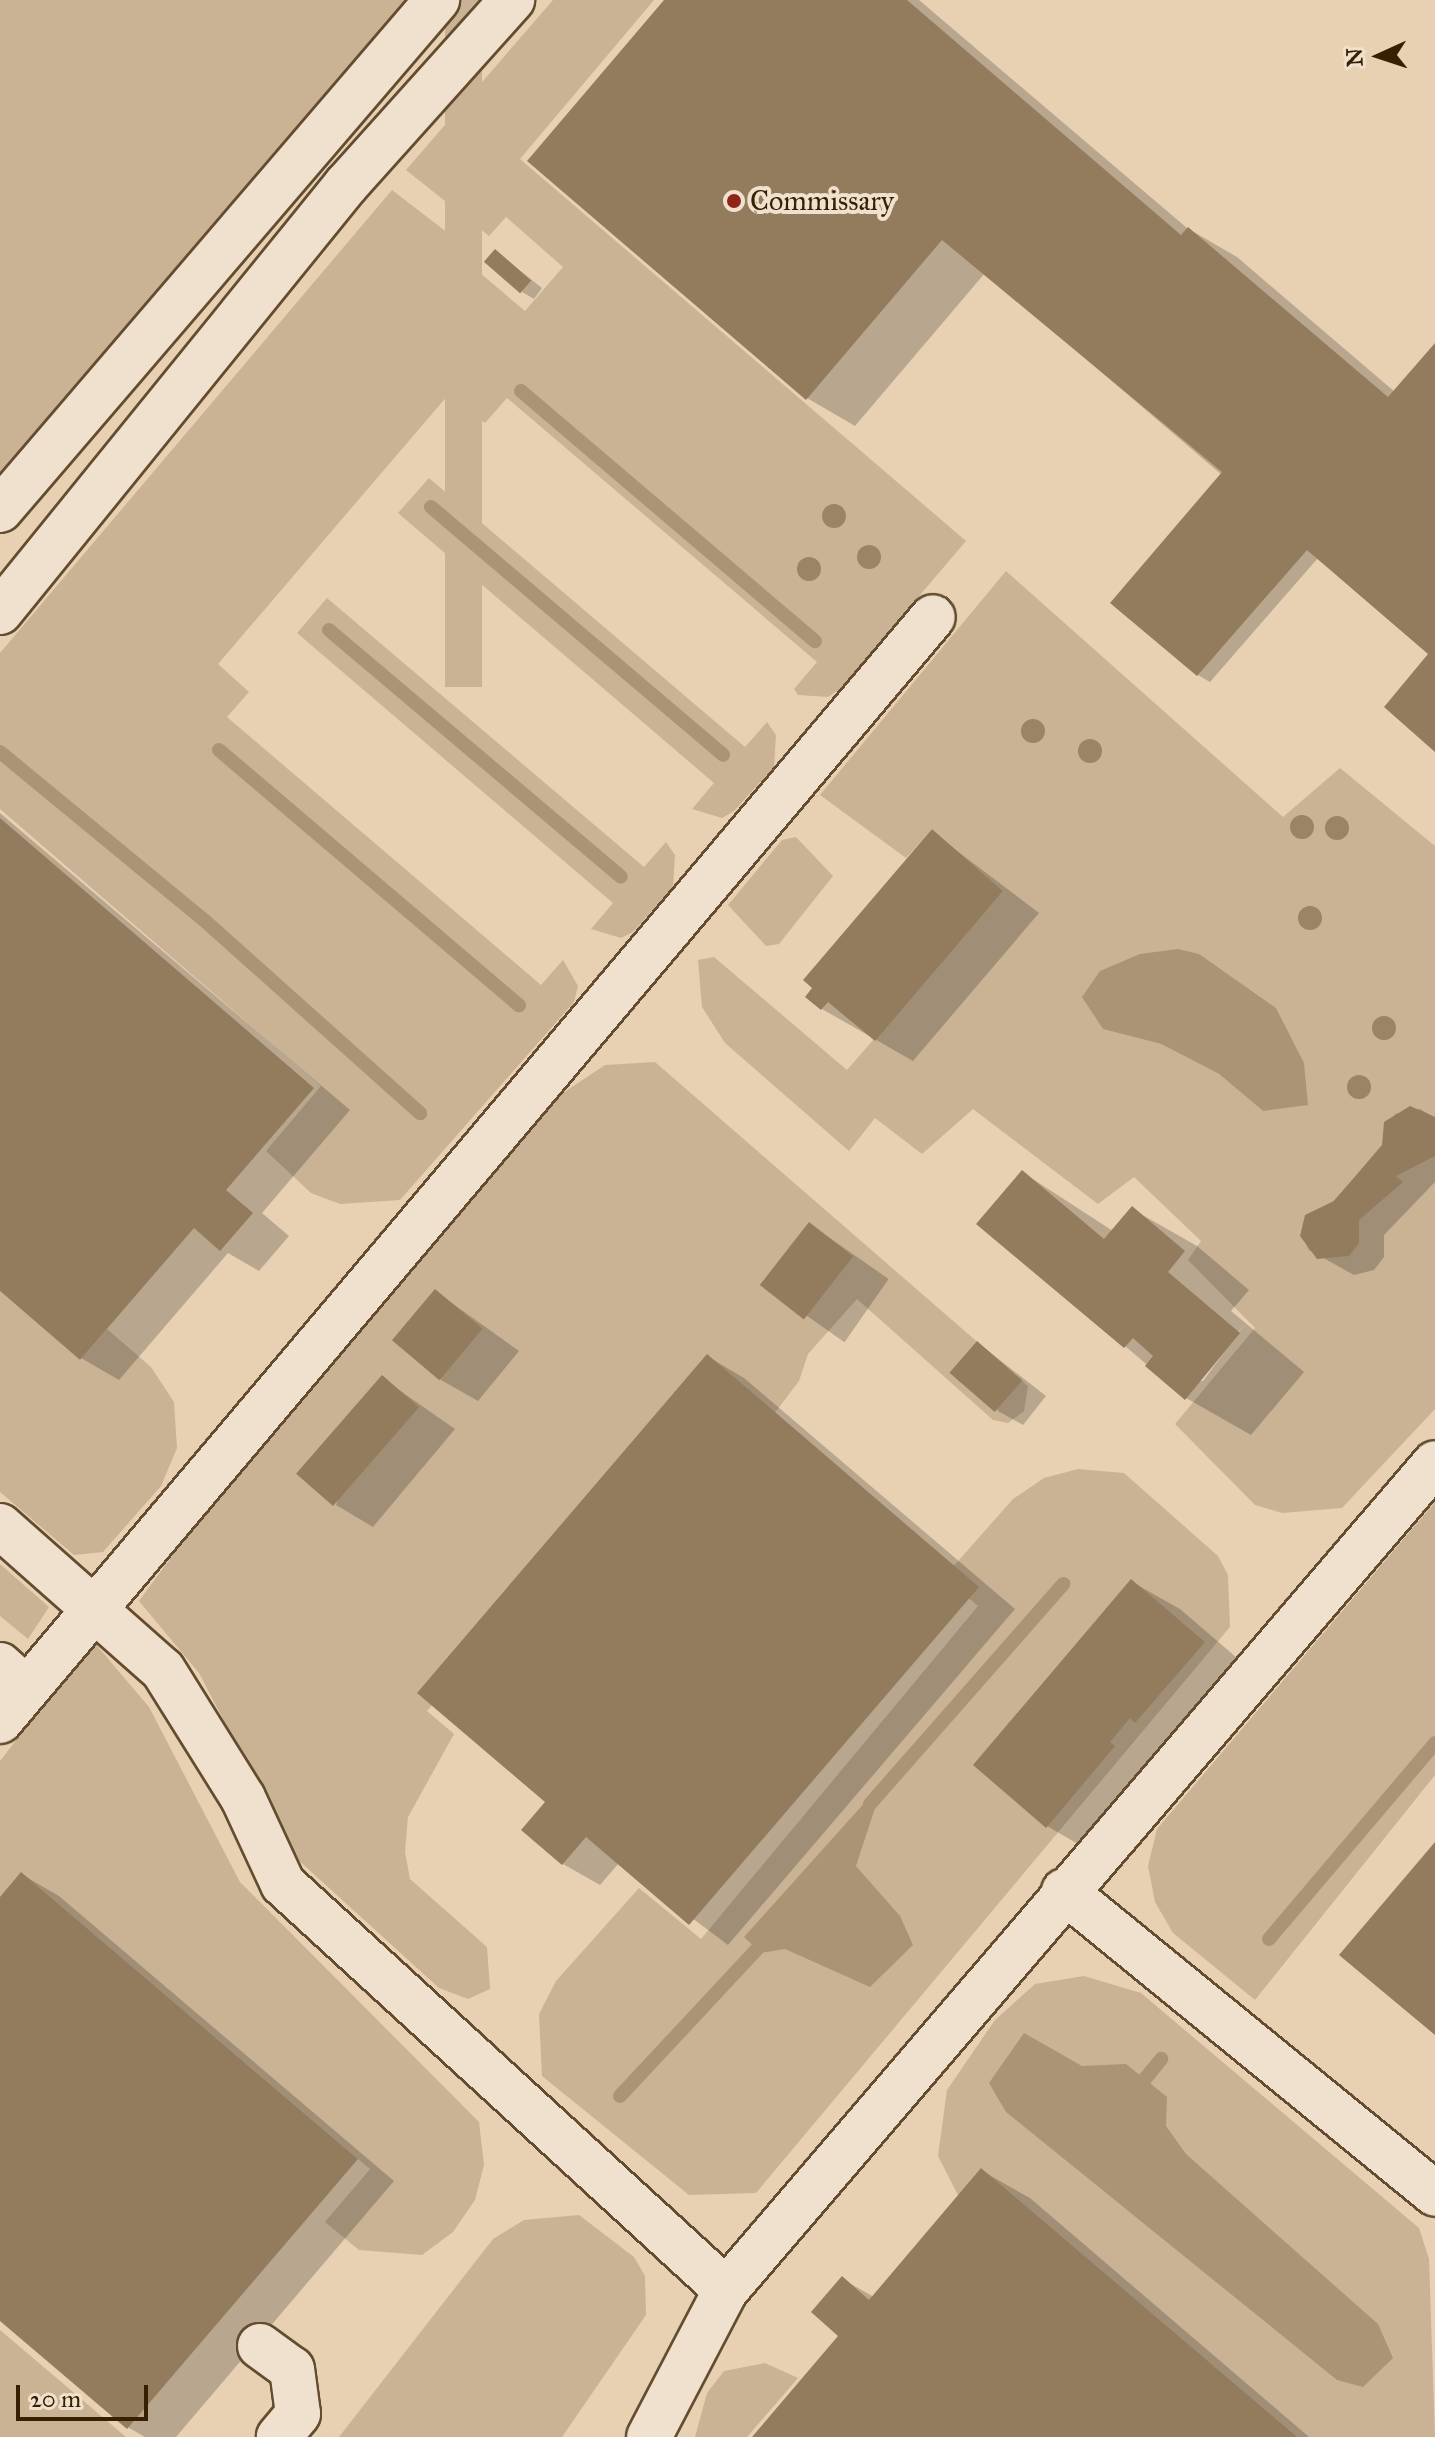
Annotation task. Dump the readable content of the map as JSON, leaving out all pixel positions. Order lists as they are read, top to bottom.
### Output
{
  "places": ["Commissary"],
  "scale_bar": "20 m",
  "north": "left"
}
